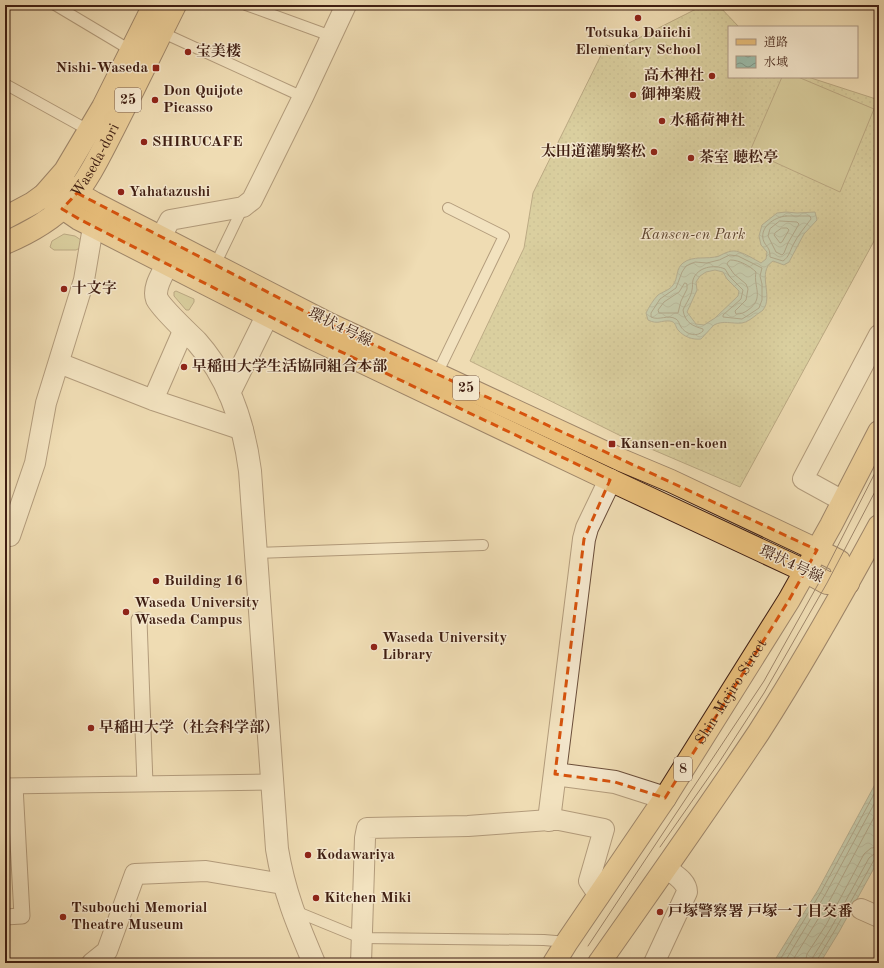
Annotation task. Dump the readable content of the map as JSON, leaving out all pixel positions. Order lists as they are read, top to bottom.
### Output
{
  "streets": {
    "main road": [
      "25",
      "Waseda-dori",
      "環状4号線",
      "Shin-Mejiro Street",
      "8"
    ]
  },
  "crossings": [
    ["Waseda-dori", "環状4号線"],
    ["環状4号線", "Shin-Mejiro Street"]
  ],
  "parks": ["Kansen-en Park"],
  "places": {
    "other": [
      "Totsuka Daiichi Elementary School",
      "宝美楼",
      "高木神社",
      "御神楽殿",
      "Don Quijote Picasso",
      "水稲荷神社",
      "SHIRUCAFE",
      "太田道灌駒繁松",
      "茶室 聴松亭",
      "Yahatazushi",
      "十文字",
      "早稲田大学生活協同組合本部",
      "Building 16",
      "Waseda University Waseda Campus",
      "Waseda University Library",
      "早稲田大学（社会科学部）",
      "Kodawariya",
      "Kitchen Miki",
      "戸塚警察署 戸塚一丁目交番",
      "Tsubouchi Memorial Theatre Museum"
    ],
    "transit": ["Nishi-Waseda", "Kansen-en-koen"]
  },
  "legend": ["道路", "水域"]
}
